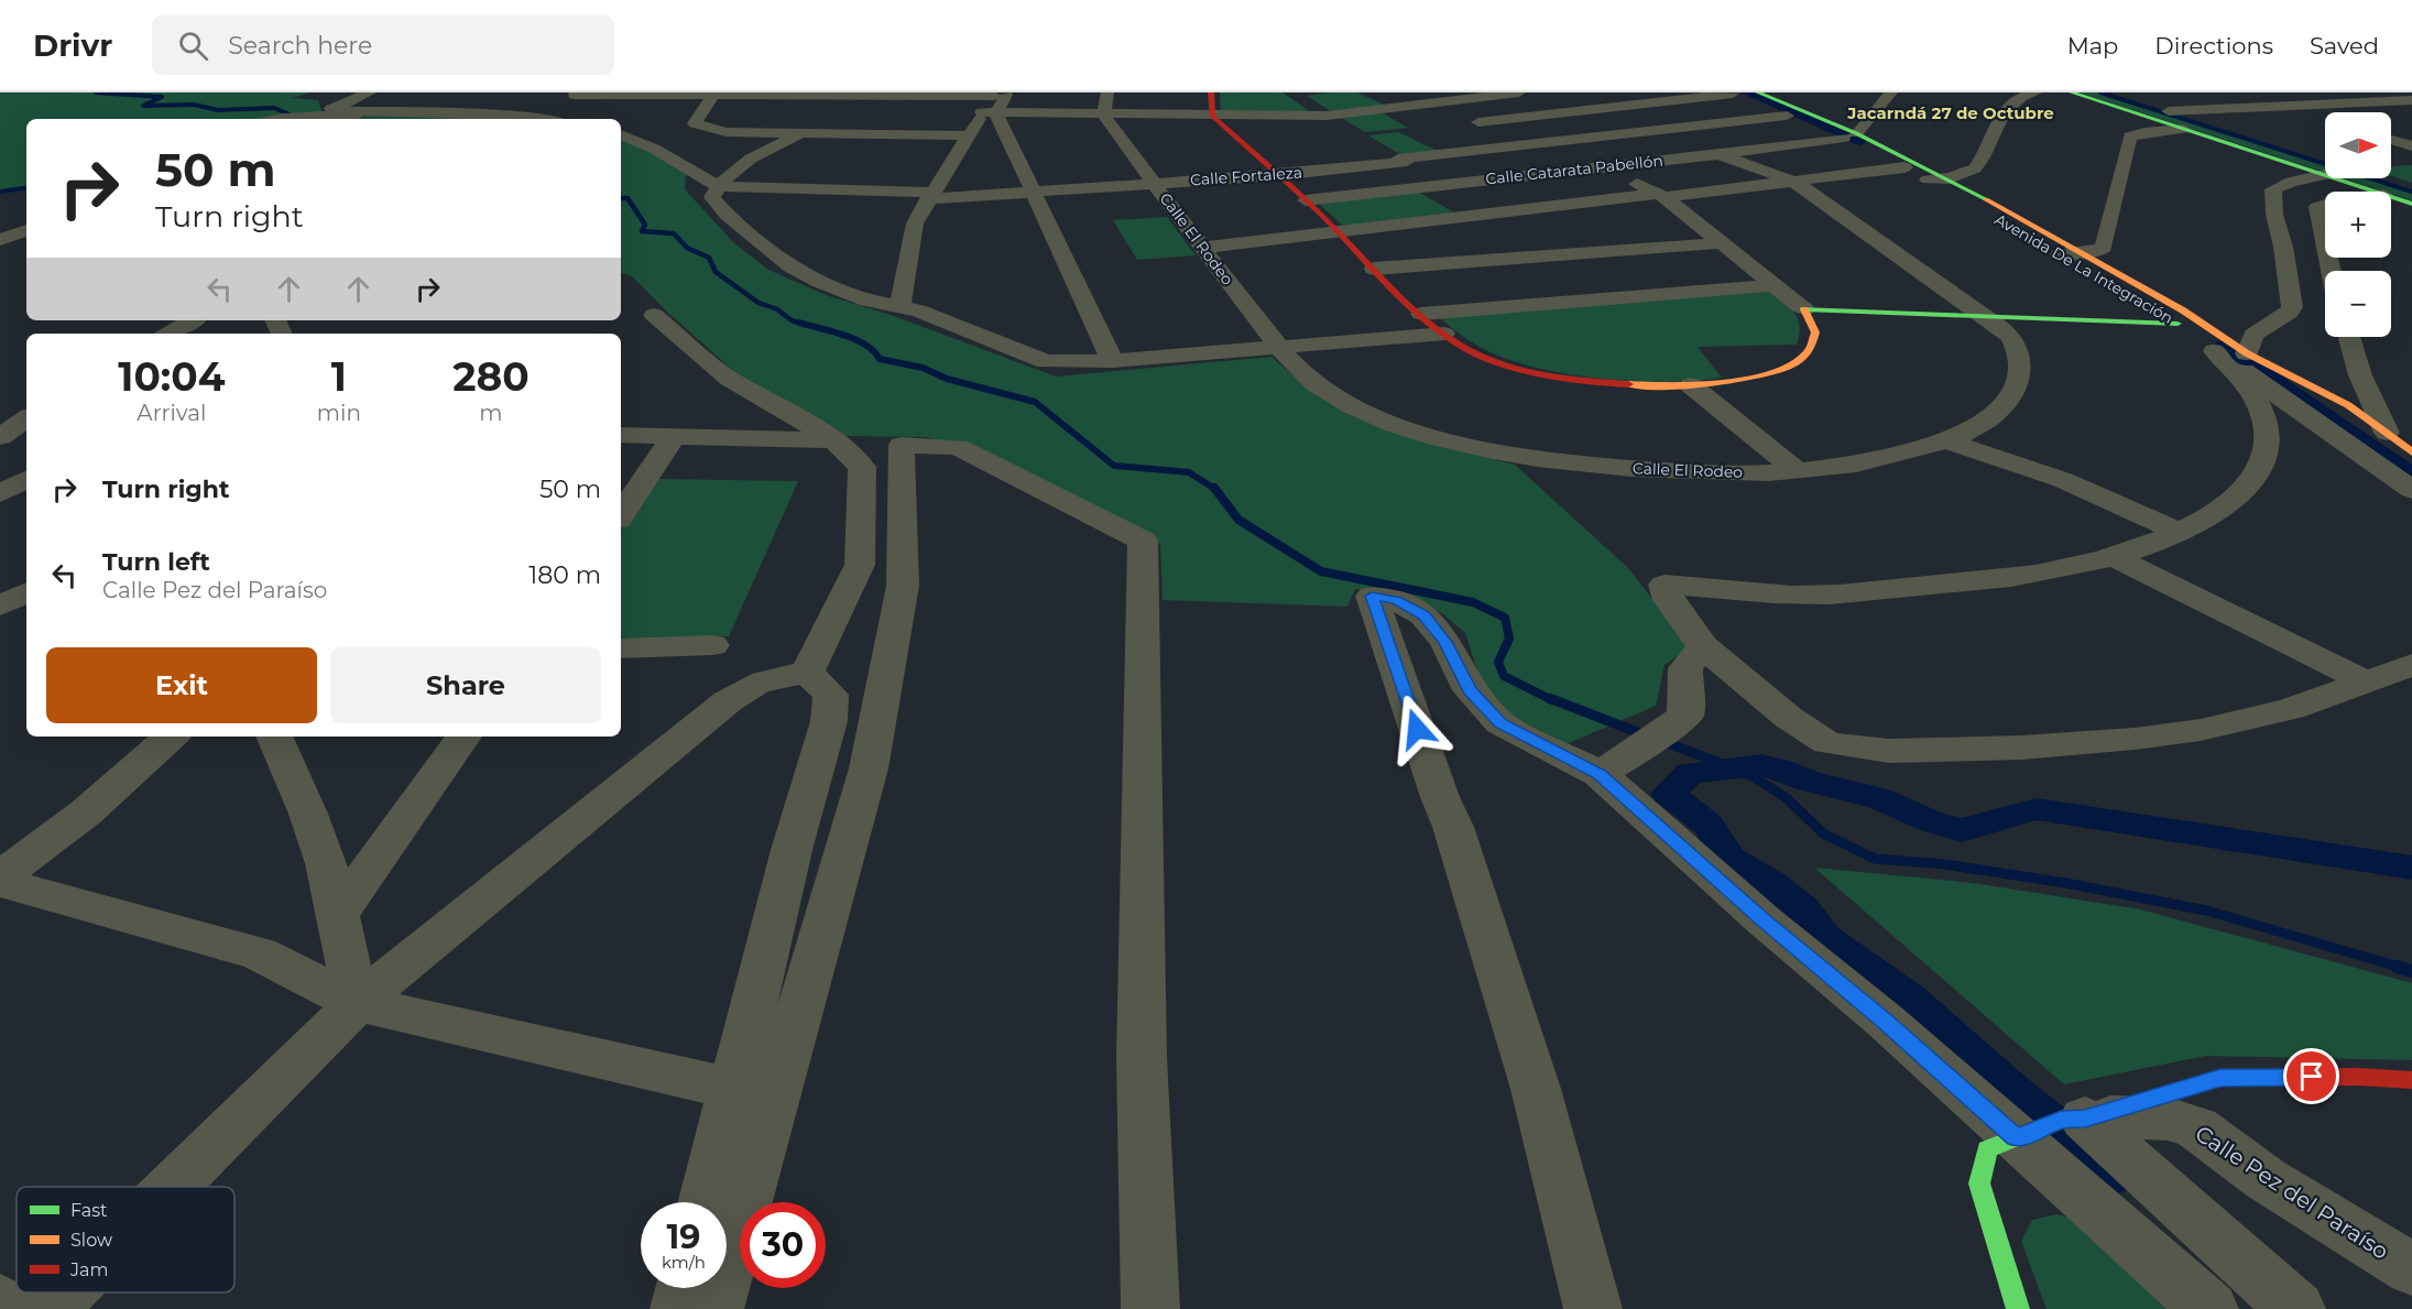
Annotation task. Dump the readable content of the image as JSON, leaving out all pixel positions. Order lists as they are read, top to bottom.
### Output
{
  "streets": {
    "street": [
      "Calle Catarata Pabellón",
      "Calle Fortaleza",
      "Calle El Rodeo",
      "Avenida De La Integración",
      "Calle Pez del Paraíso"
    ]
  },
  "crossings": [
    ["Calle Catarata Pabellón", "Calle El Rodeo"],
    ["Calle Catarata Pabellón", "Avenida De La Integración"],
    ["Calle Fortaleza", "Calle El Rodeo"],
    ["Calle Fortaleza", "Avenida De La Integración"]
  ],
  "districts": ["Jacarndá 27 de Octubre"],
  "legend": ["Fast", "Slow", "Jam"],
  "north": "right",
  "page": {
    "header": "Drivr",
    "search": "Search here",
    "nav": ["Map", "Directions", "Saved"],
    "map_buttons": ["+", "−"],
    "turn": ["50 m", "Turn right"],
    "eta": [
      "10:04",
      "Arrival",
      "1",
      "min",
      "280",
      "m"
    ],
    "list": [
      {
        "name": "Turn right",
        "value": "50 m"
      },
      {
        "name": "Turn left",
        "note": "Calle Pez del Paraíso",
        "value": "180 m"
      }
    ],
    "buttons": ["Exit", "Share"],
    "speed": "19 km/h",
    "limit": "30"
  }
}
